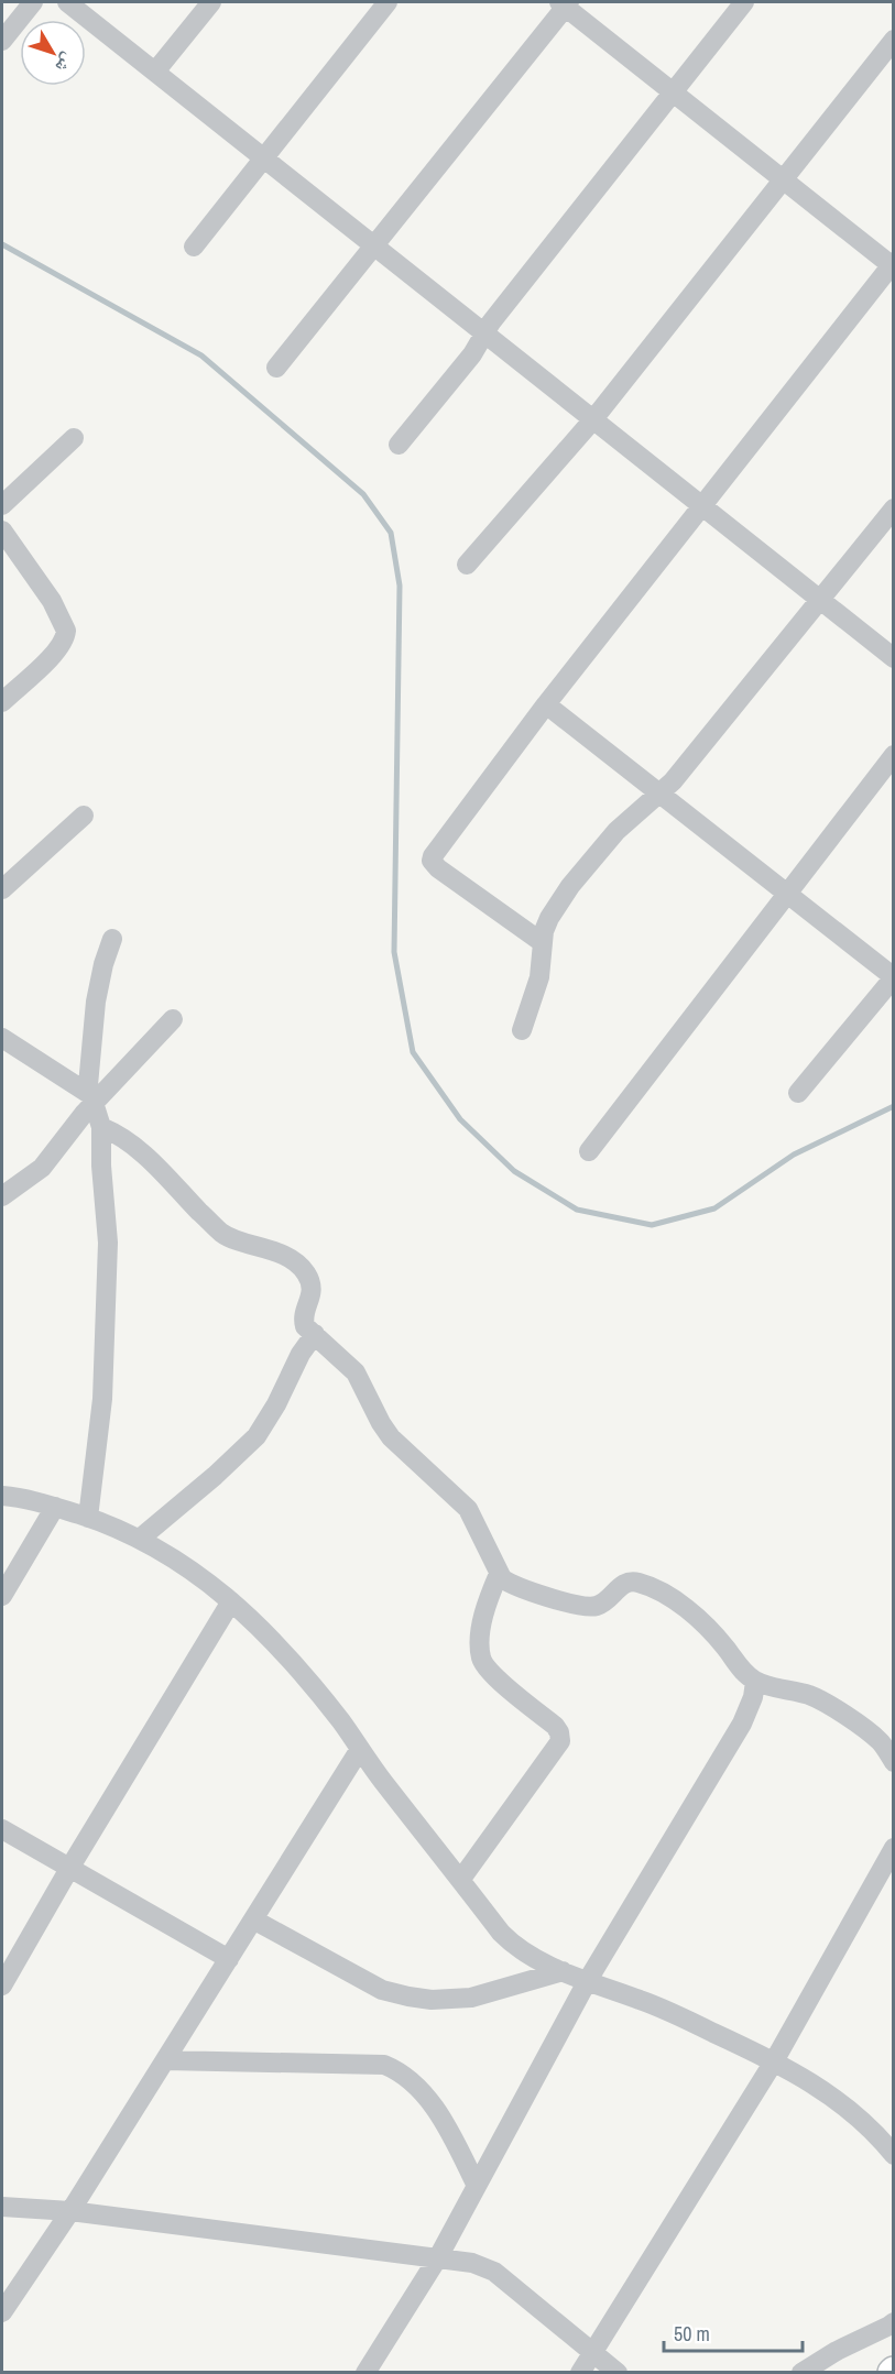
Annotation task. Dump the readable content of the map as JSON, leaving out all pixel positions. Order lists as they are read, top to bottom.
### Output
{
  "scale_bar": "50 m",
  "north": "bottom right"
}
